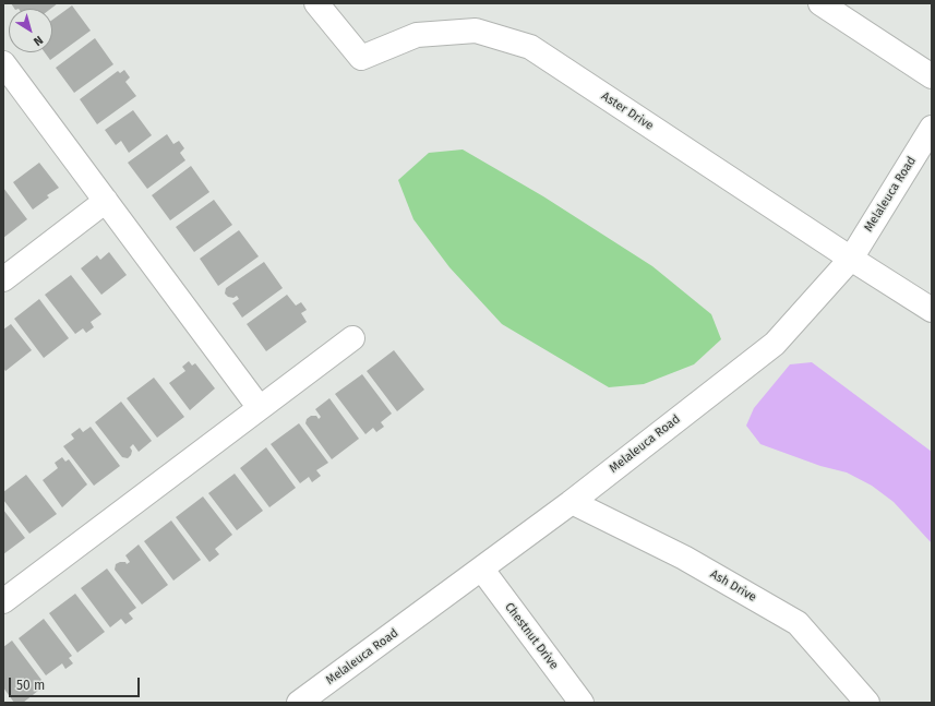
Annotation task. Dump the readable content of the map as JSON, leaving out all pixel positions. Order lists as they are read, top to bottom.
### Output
{
  "streets": {
    "street": [
      "Aster Drive",
      "Melaleuca Road",
      "Ash Drive",
      "Chestnut Drive"
    ]
  },
  "crossings": [
    ["Aster Drive", "Melaleuca Road"],
    ["Melaleuca Road", "Ash Drive"],
    ["Melaleuca Road", "Chestnut Drive"]
  ],
  "scale_bar": "50 m",
  "north": "bottom right"
}
